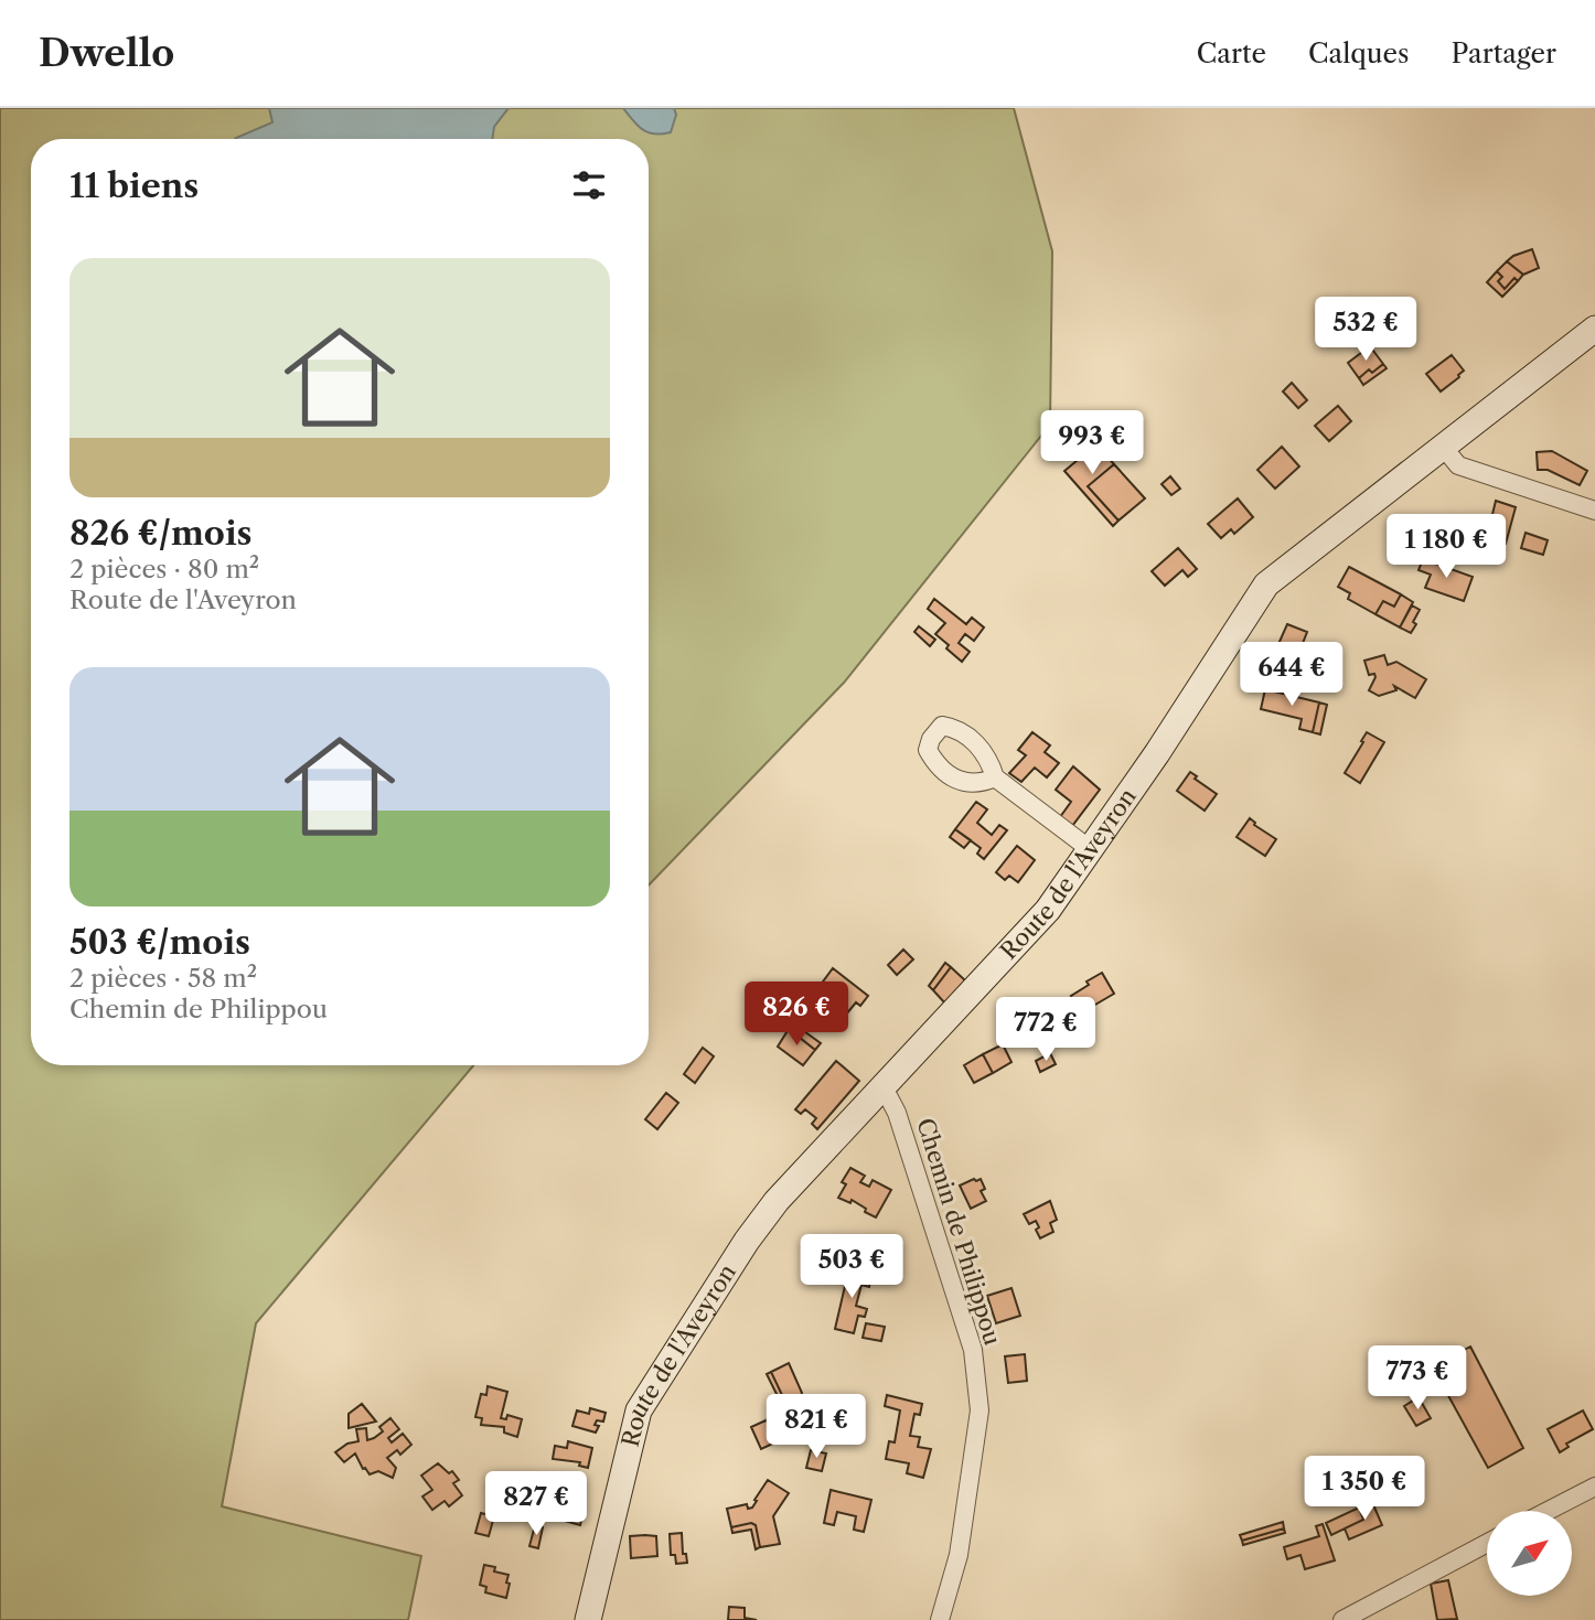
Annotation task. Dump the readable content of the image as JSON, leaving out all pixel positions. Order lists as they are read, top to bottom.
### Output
{
  "streets": {
    "street": ["Route de l'Aveyron", "Chemin de Philippou"]
  },
  "crossings": [
    ["Route de l'Aveyron", "Chemin de Philippou"]
  ],
  "north": "top right",
  "page": {
    "header": "Dwello",
    "nav": ["Carte", "Calques", "Partager"],
    "heading": "11 biens",
    "list": [
      {
        "name": "826 €/mois",
        "note": "2 pièces · 80 m² · Route de l'Aveyron"
      },
      {
        "name": "503 €/mois",
        "note": "2 pièces · 58 m² · Chemin de Philippou"
      }
    ],
    "price": [
      "532 €",
      "993 €",
      "1 180 €",
      "644 €",
      "826 €",
      "772 €",
      "503 €",
      "773 €",
      "821 €",
      "1 350 €",
      "827 €"
    ]
  }
}
